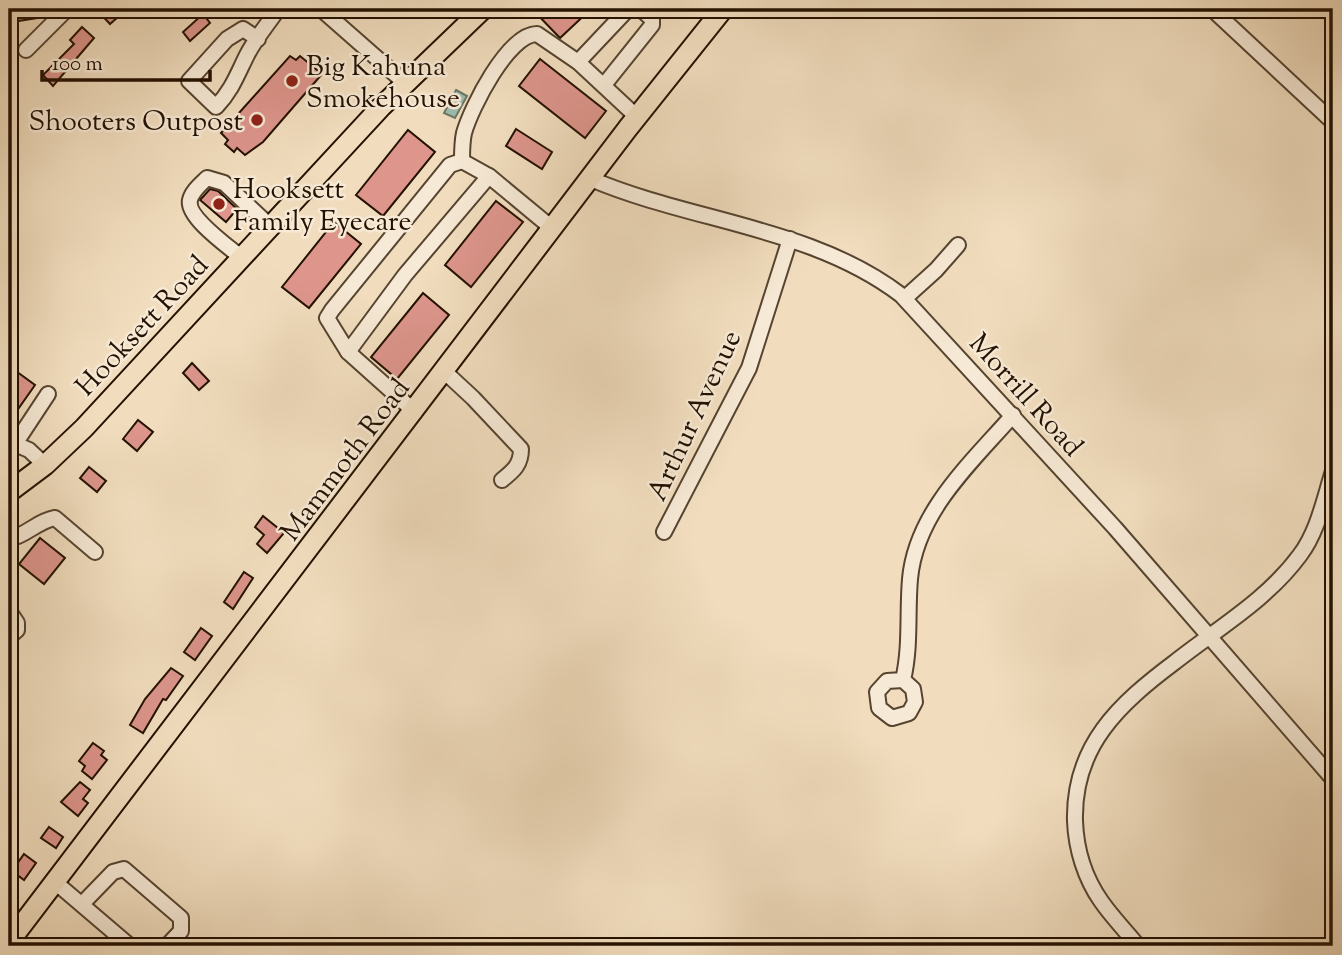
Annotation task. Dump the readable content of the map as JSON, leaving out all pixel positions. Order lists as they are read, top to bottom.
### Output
{
  "streets": {
    "main road": ["Hooksett Road", "Mammoth Road"],
    "street": ["Morrill Road", "Arthur Avenue"]
  },
  "crossings": [
    ["Morrill Road", "Arthur Avenue"],
    ["Morrill Road", "Mammoth Road"]
  ],
  "places": ["Big Kahuna Smokehouse", "Shooters Outpost", "Hooksett Family Eyecare"],
  "scale_bar": "100 m"
}
